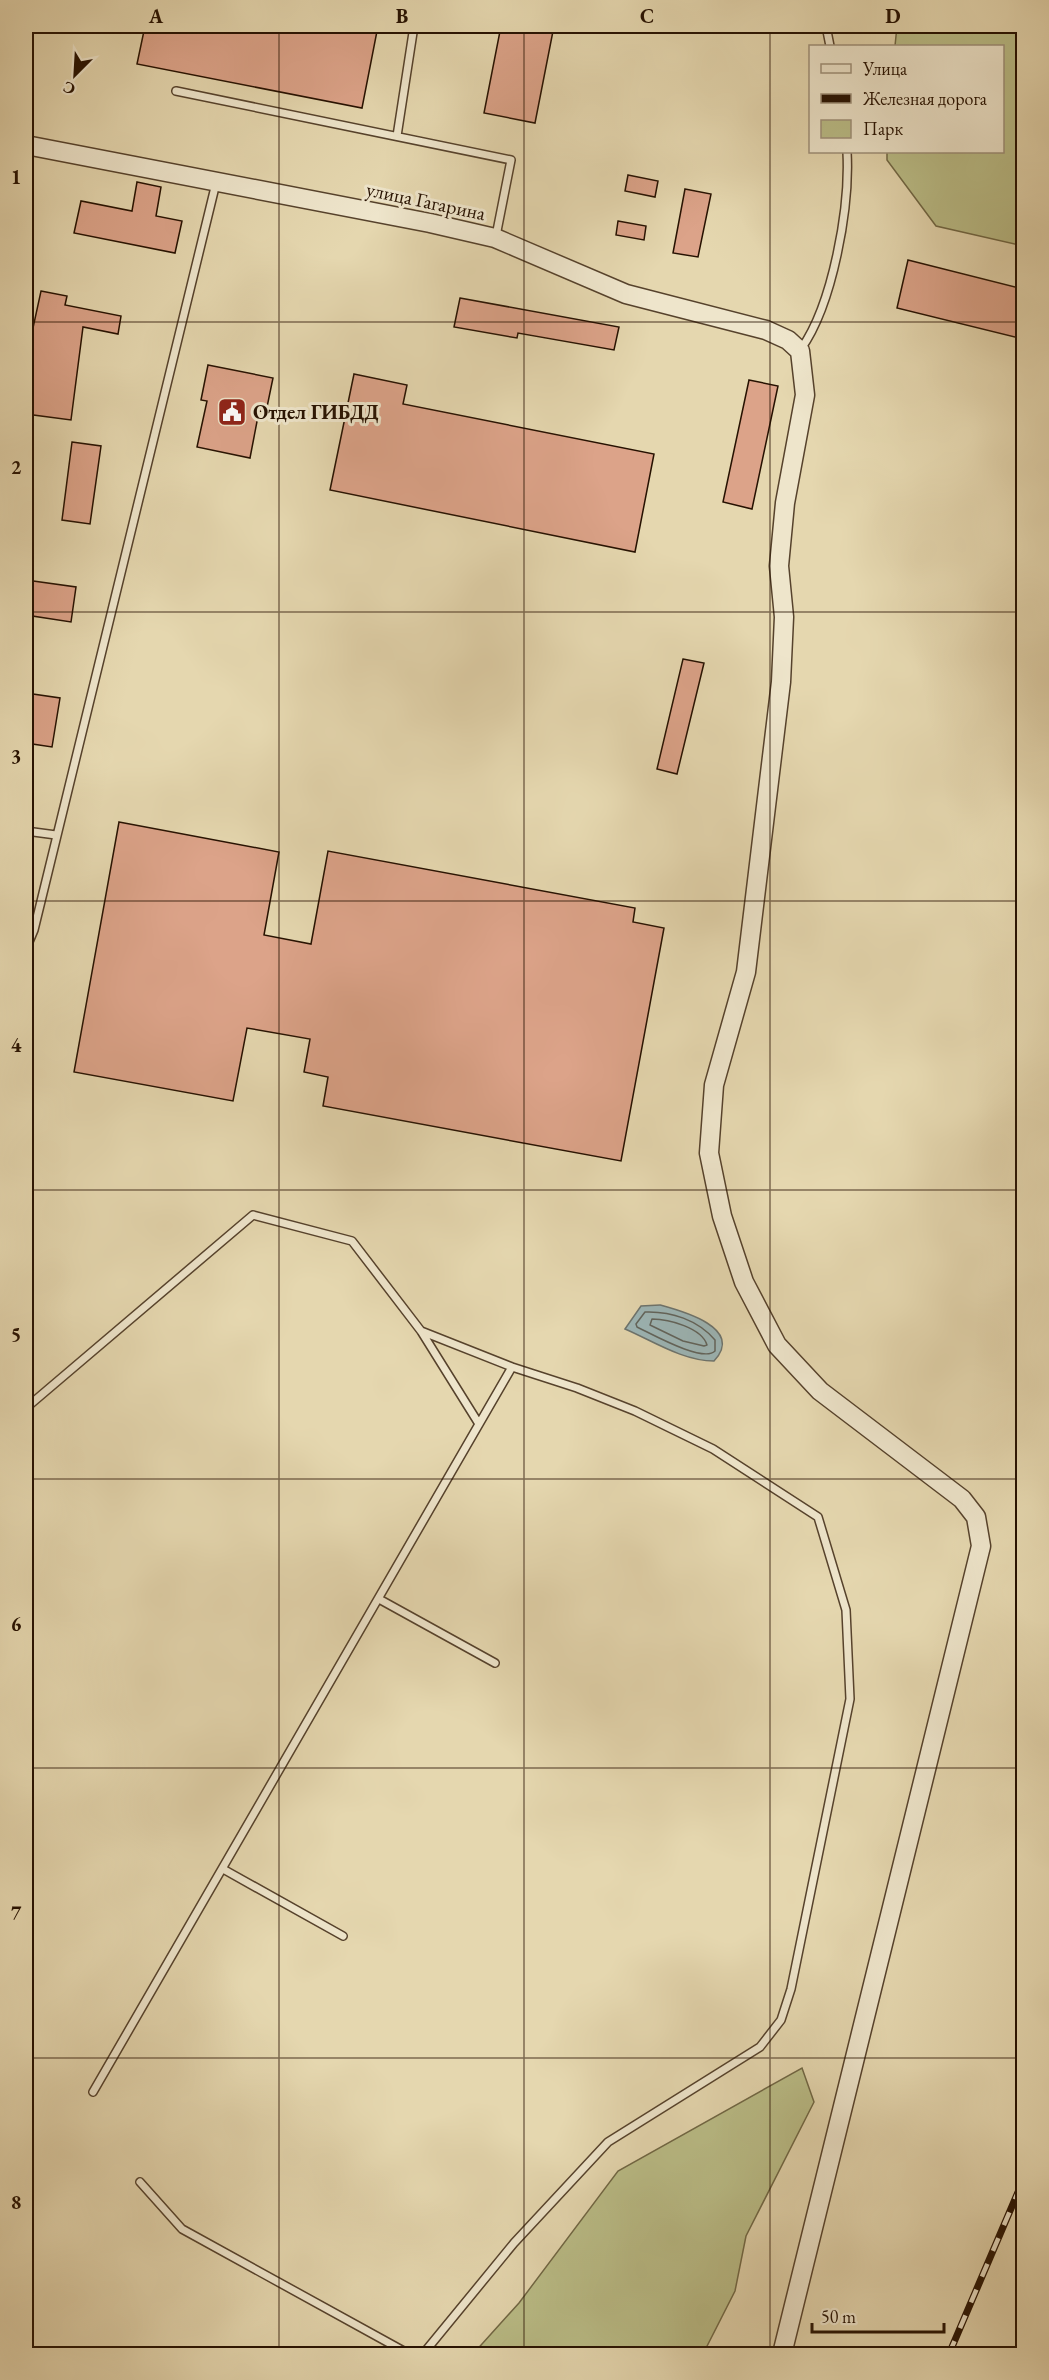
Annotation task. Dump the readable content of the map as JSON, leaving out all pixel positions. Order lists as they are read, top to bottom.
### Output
{
  "streets": {
    "street": ["улица Гагарина"]
  },
  "places": {
    "public building": ["Отдел ГИБДД"]
  },
  "legend": ["Улица", "Железная дорога", "Парк"],
  "scale_bar": "50 m",
  "north": "bottom left",
  "grid": {
    "columns": [
      "A",
      "B",
      "C",
      "D"
    ],
    "rows": [
      "1",
      "2",
      "3",
      "4",
      "5",
      "6",
      "7",
      "8"
    ]
  }
}
